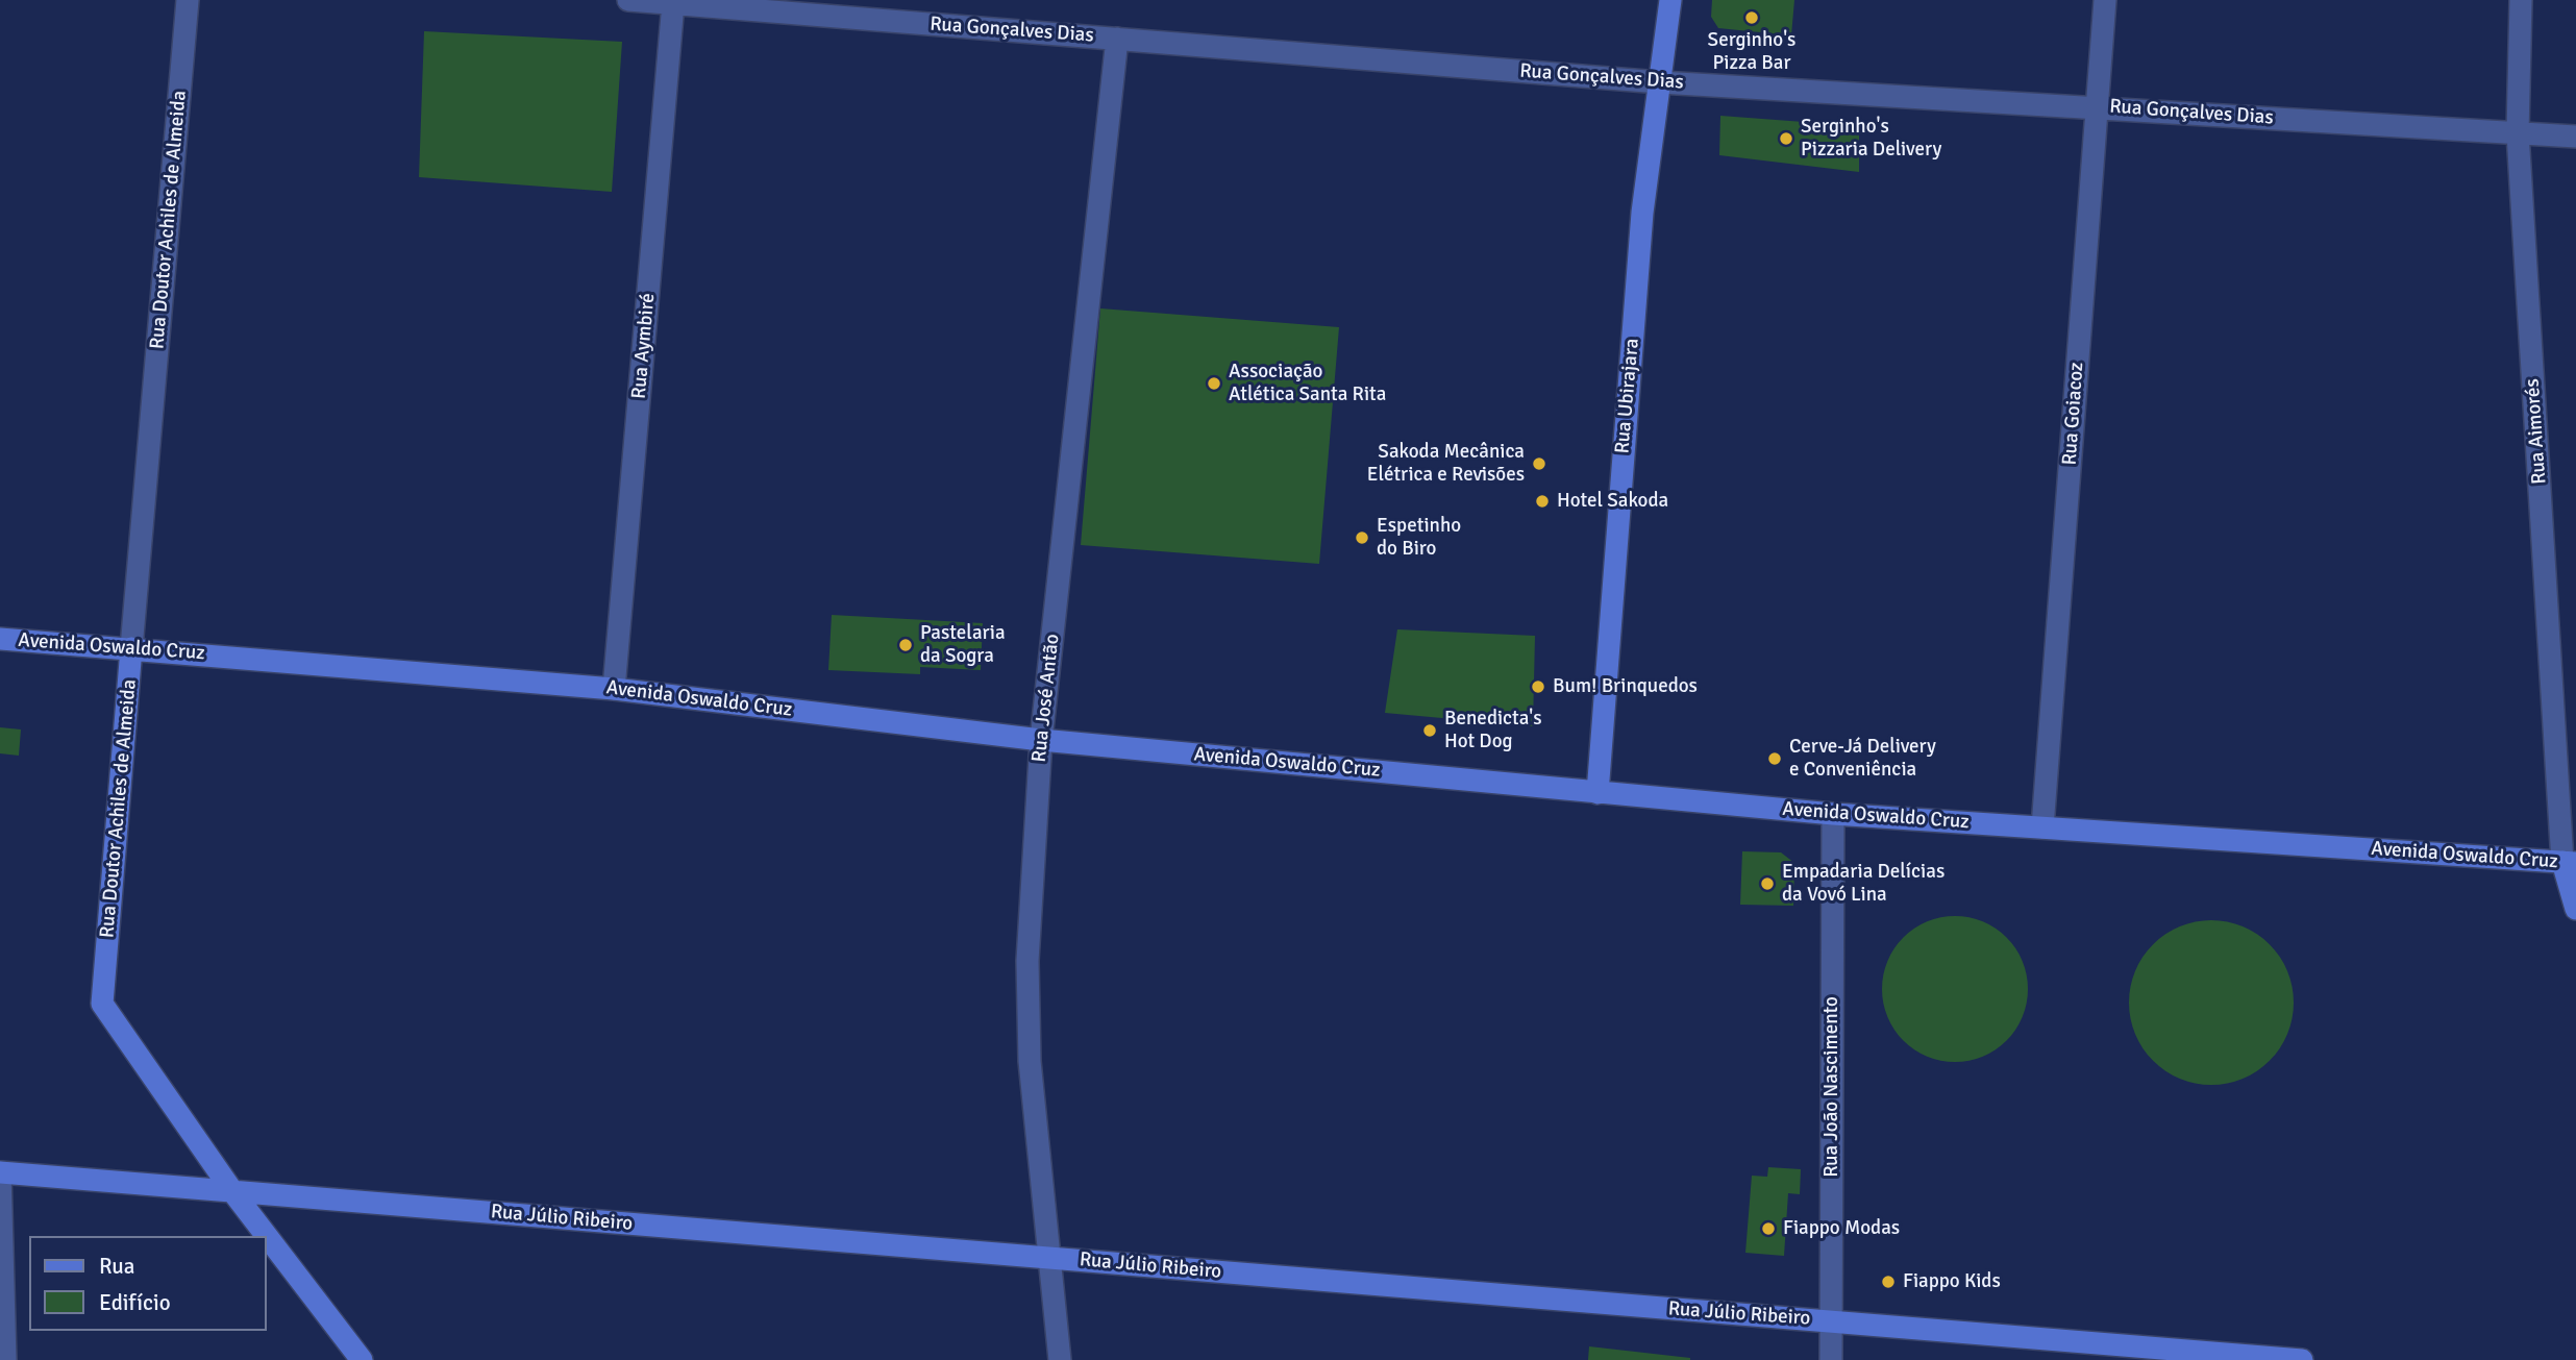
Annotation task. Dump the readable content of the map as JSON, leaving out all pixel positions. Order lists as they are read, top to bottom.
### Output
{
  "streets": {
    "main road": [
      "Rua Doutor Achiles de Almeida",
      "Rua Ubirajara",
      "Avenida Oswaldo Cruz",
      "Rua Júlio Ribeiro"
    ],
    "street": [
      "Rua Gonçalves Dias",
      "Rua Aymbiré",
      "Rua Goiacoz",
      "Rua Aimorés",
      "Rua José Antão",
      "Rua João Nascimento"
    ]
  },
  "crossings": [
    ["Rua Gonçalves Dias", "Rua Aymbiré"],
    ["Rua Gonçalves Dias", "Rua Ubirajara"],
    ["Rua Gonçalves Dias", "Rua Goiacoz"],
    ["Rua Gonçalves Dias", "Rua Aimorés"],
    ["Rua Gonçalves Dias", "Rua José Antão"],
    ["Rua Doutor Achiles de Almeida", "Avenida Oswaldo Cruz"],
    ["Rua Doutor Achiles de Almeida", "Rua Júlio Ribeiro"],
    ["Rua Aymbiré", "Avenida Oswaldo Cruz"],
    ["Rua Ubirajara", "Avenida Oswaldo Cruz"],
    ["Rua Goiacoz", "Avenida Oswaldo Cruz"],
    ["Rua Aimorés", "Avenida Oswaldo Cruz"],
    ["Avenida Oswaldo Cruz", "Rua José Antão"],
    ["Avenida Oswaldo Cruz", "Rua João Nascimento"],
    ["Rua José Antão", "Rua Júlio Ribeiro"],
    ["Rua João Nascimento", "Rua Júlio Ribeiro"]
  ],
  "places": [
    "Serginho's Pizza Bar",
    "Serginho's Pizzaria Delivery",
    "Associação Atlética Santa Rita",
    "Sakoda Mecânica Elétrica e Revisões",
    "Hotel Sakoda",
    "Espetinho do Biro",
    "Pastelaria da Sogra",
    "Bum! Brinquedos",
    "Benedicta's Hot Dog",
    "Cerve-Já Delivery e Conveniência",
    "Empadaria Delícias da Vovó Lina",
    "Fiappo Modas",
    "Fiappo Kids"
  ],
  "legend": ["Rua", "Edifício"]
}
